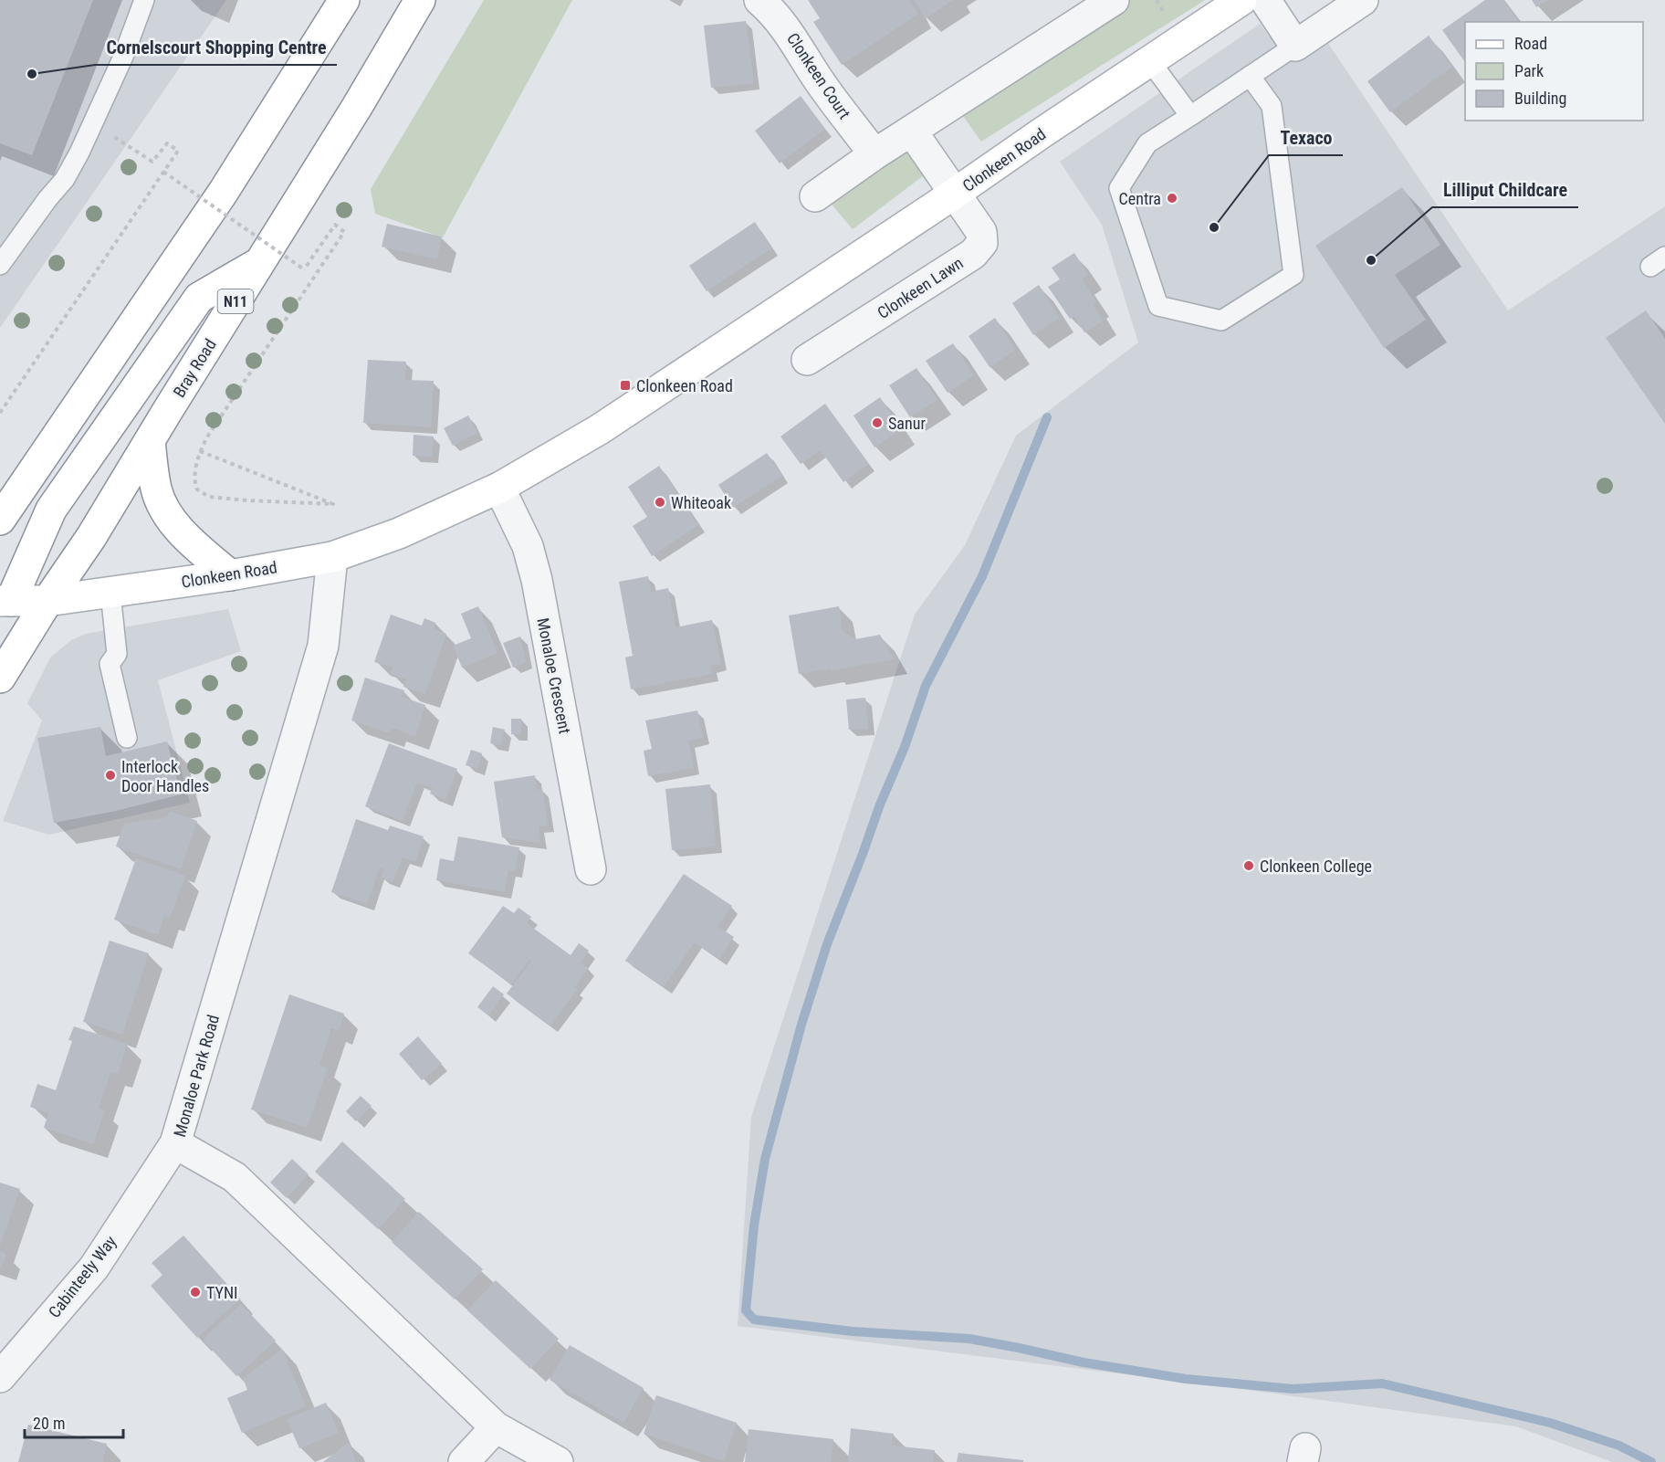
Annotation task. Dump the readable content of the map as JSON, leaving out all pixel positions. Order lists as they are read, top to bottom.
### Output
{
  "streets": {
    "main road": ["Clonkeen Road", "N11", "Bray Road"],
    "street": [
      "Clonkeen Court",
      "Clonkeen Lawn",
      "Monaloe Crescent",
      "Monaloe Park Road",
      "Cabinteely Way"
    ]
  },
  "crossings": [
    ["Clonkeen Road", "Clonkeen Lawn"],
    ["Clonkeen Road", "N11"],
    ["Clonkeen Road", "Bray Road"],
    ["Clonkeen Road", "Monaloe Crescent"],
    ["Clonkeen Road", "Monaloe Park Road"],
    ["N11", "Bray Road"],
    ["Monaloe Park Road", "Cabinteely Way"]
  ],
  "places": {
    "other": [
      "Cornelscourt Shopping Centre",
      "Centra",
      "Texaco",
      "Lilliput Childcare",
      "Sanur",
      "Whiteoak",
      "Interlock Door Handles",
      "Clonkeen College",
      "TYNI"
    ],
    "transit": ["Clonkeen Road"]
  },
  "legend": ["Road", "Park", "Building"],
  "scale_bar": "20 m"
}
